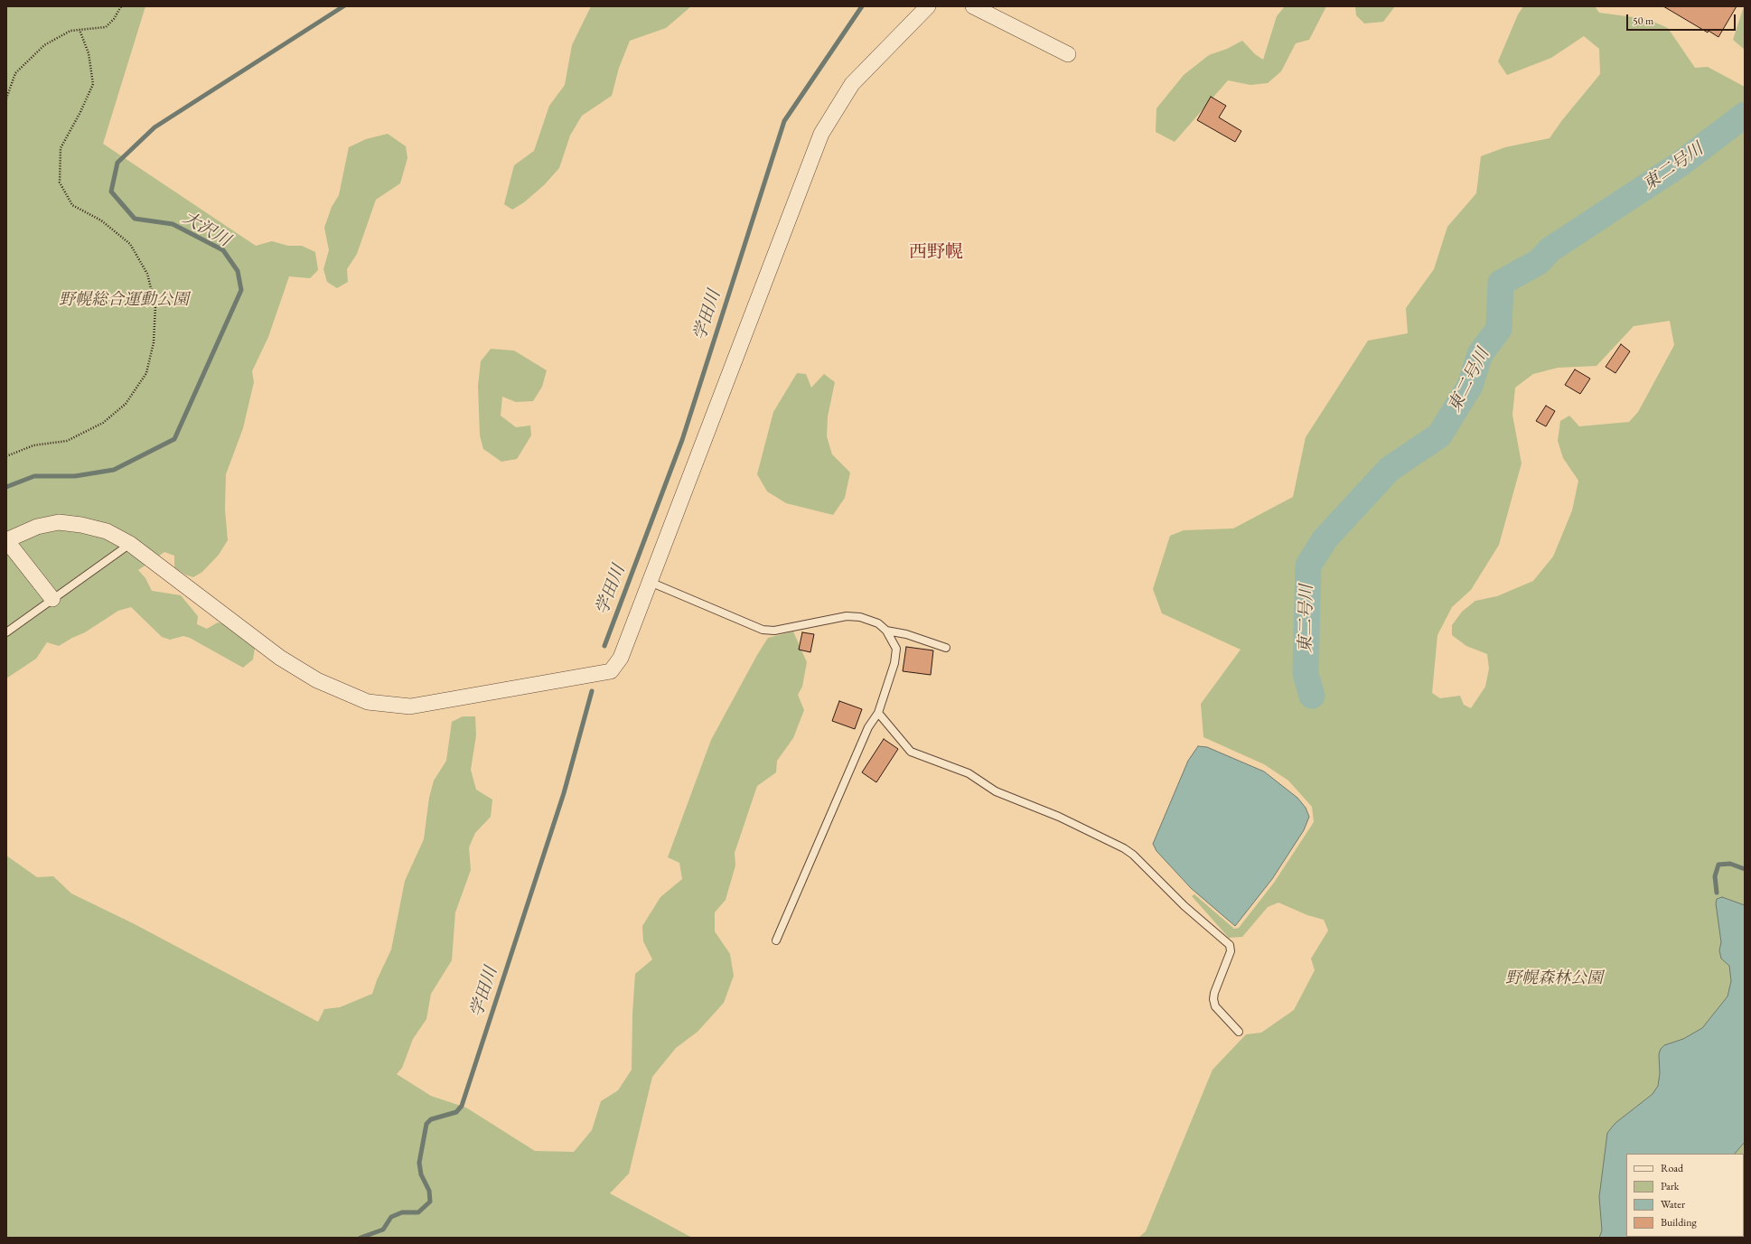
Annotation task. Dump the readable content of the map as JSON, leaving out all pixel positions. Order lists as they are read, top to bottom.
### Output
{
  "districts": ["西野幌"],
  "water": ["東二号川", "大沢川", "学田川"],
  "parks": ["野幌総合運動公園", "野幌森林公園"],
  "legend": [
    "Road",
    "Park",
    "Water",
    "Building"
  ],
  "scale_bar": "50 m"
}
